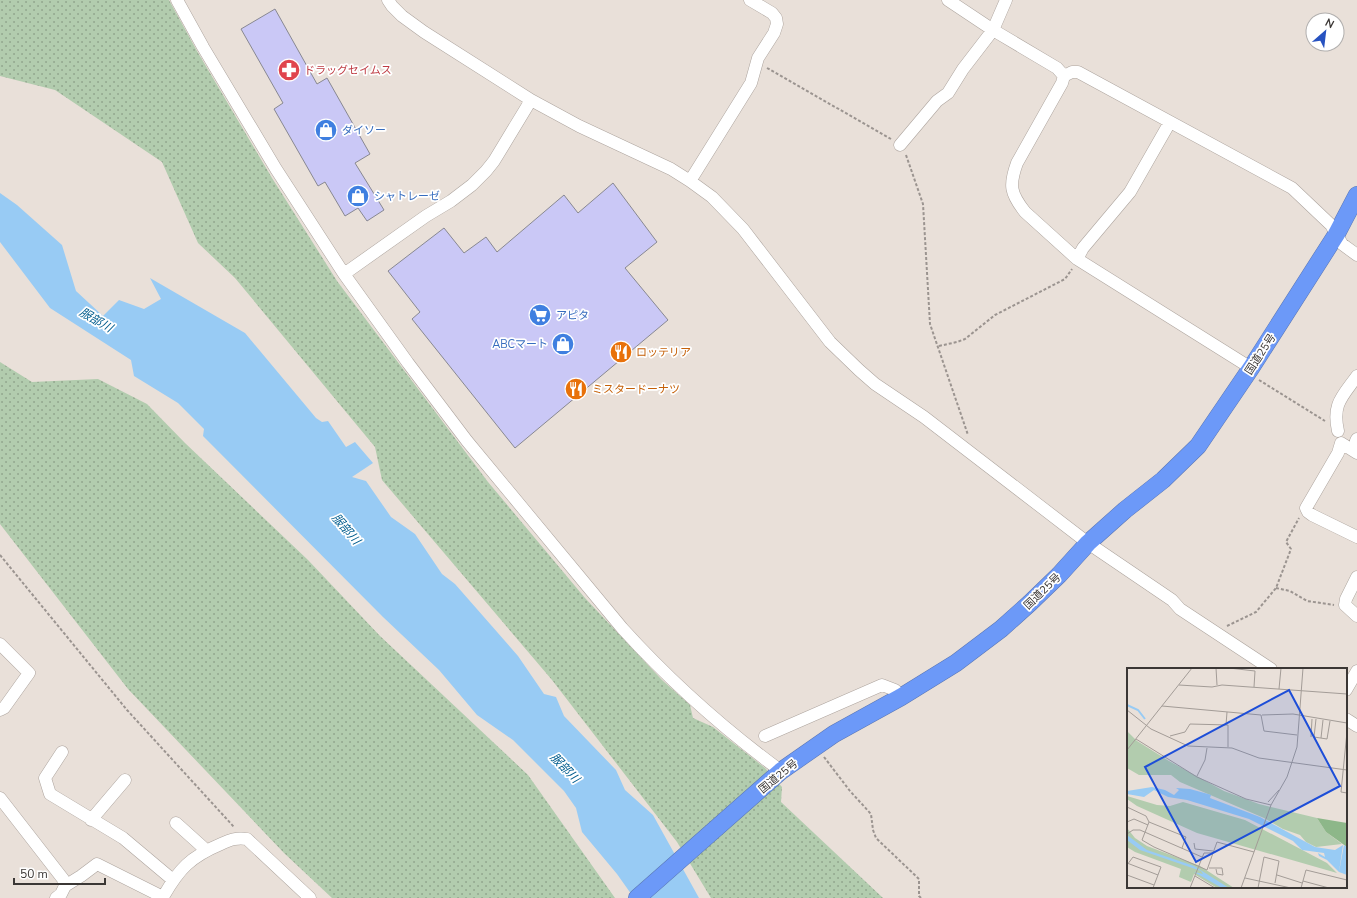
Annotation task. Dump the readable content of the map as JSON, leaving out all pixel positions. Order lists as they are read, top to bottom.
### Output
{
  "streets": {
    "highway": ["国道25号"]
  },
  "water": ["服部川"],
  "places": {
    "pharmacy": ["ドラッグセイムス"],
    "shop": ["ダイソー", "シャトレーゼ", "ABCマート"],
    "supermarket": ["アピタ"],
    "restaurant": ["ロッテリア", "ミスタードーナツ"]
  },
  "scale_bar": "50 m",
  "north": "top right"
}
